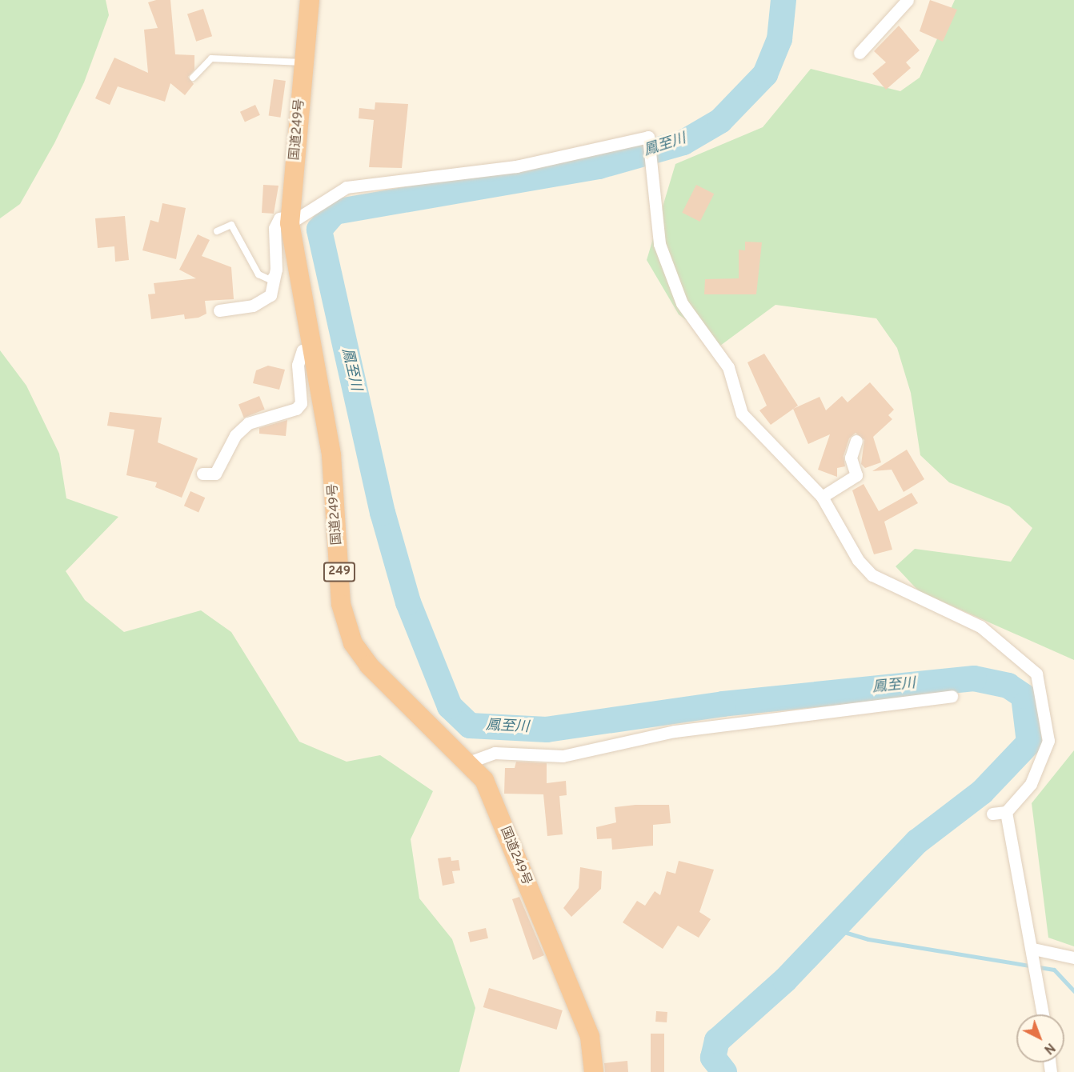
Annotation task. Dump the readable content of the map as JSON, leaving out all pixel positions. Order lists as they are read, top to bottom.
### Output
{
  "streets": {
    "highway": ["国道249号", "249"]
  },
  "water": ["鳳至川"],
  "north": "bottom right"
}
